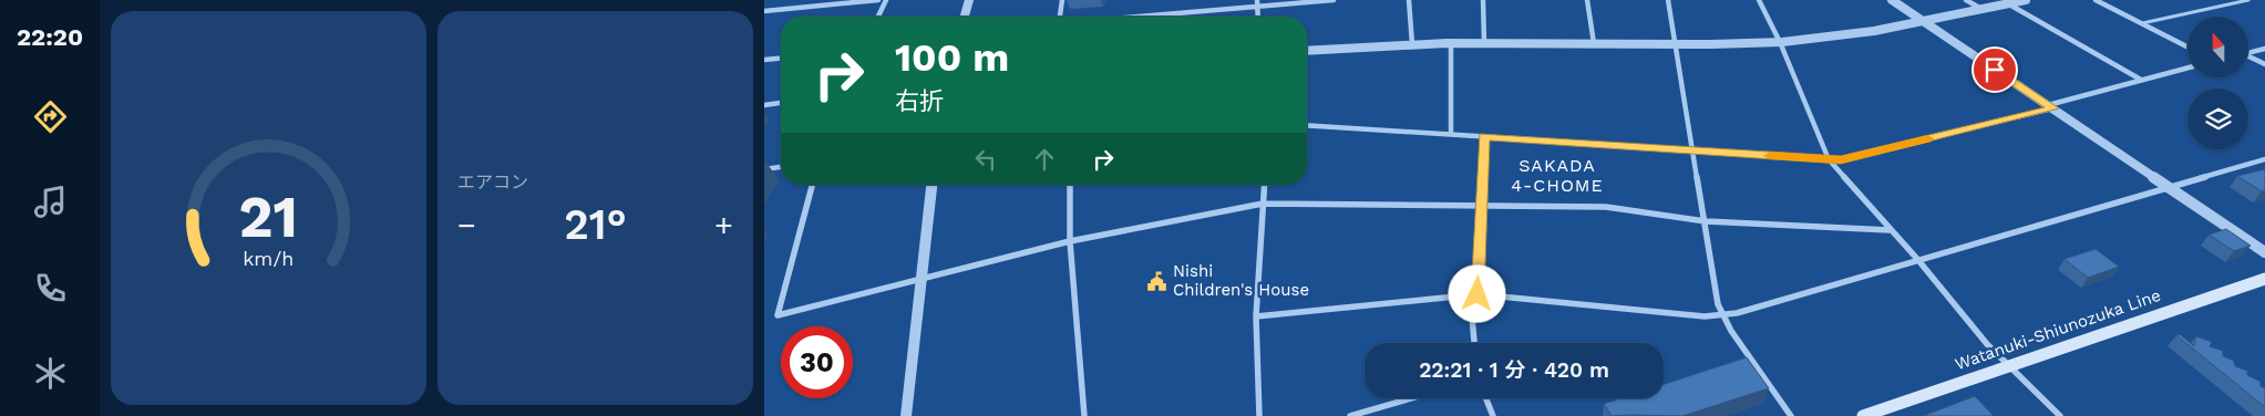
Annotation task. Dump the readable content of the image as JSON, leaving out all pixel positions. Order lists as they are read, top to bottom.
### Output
{
  "streets": {
    "main road": ["Watanuki-Shiunozuka Line"]
  },
  "districts": ["SAKADA 4-CHOME"],
  "places": {
    "public building": ["Nishi Children's House"]
  },
  "north": "top",
  "page": {
    "tabs": "22:20",
    "tile": "エアコン",
    "turn": ["100 m", "右折"],
    "heat": ["−", "21°", "+"],
    "limit": "30",
    "trip": "22:21 · 1 分 · 420 m",
    "gauge": ["21", "km/h"]
  }
}
